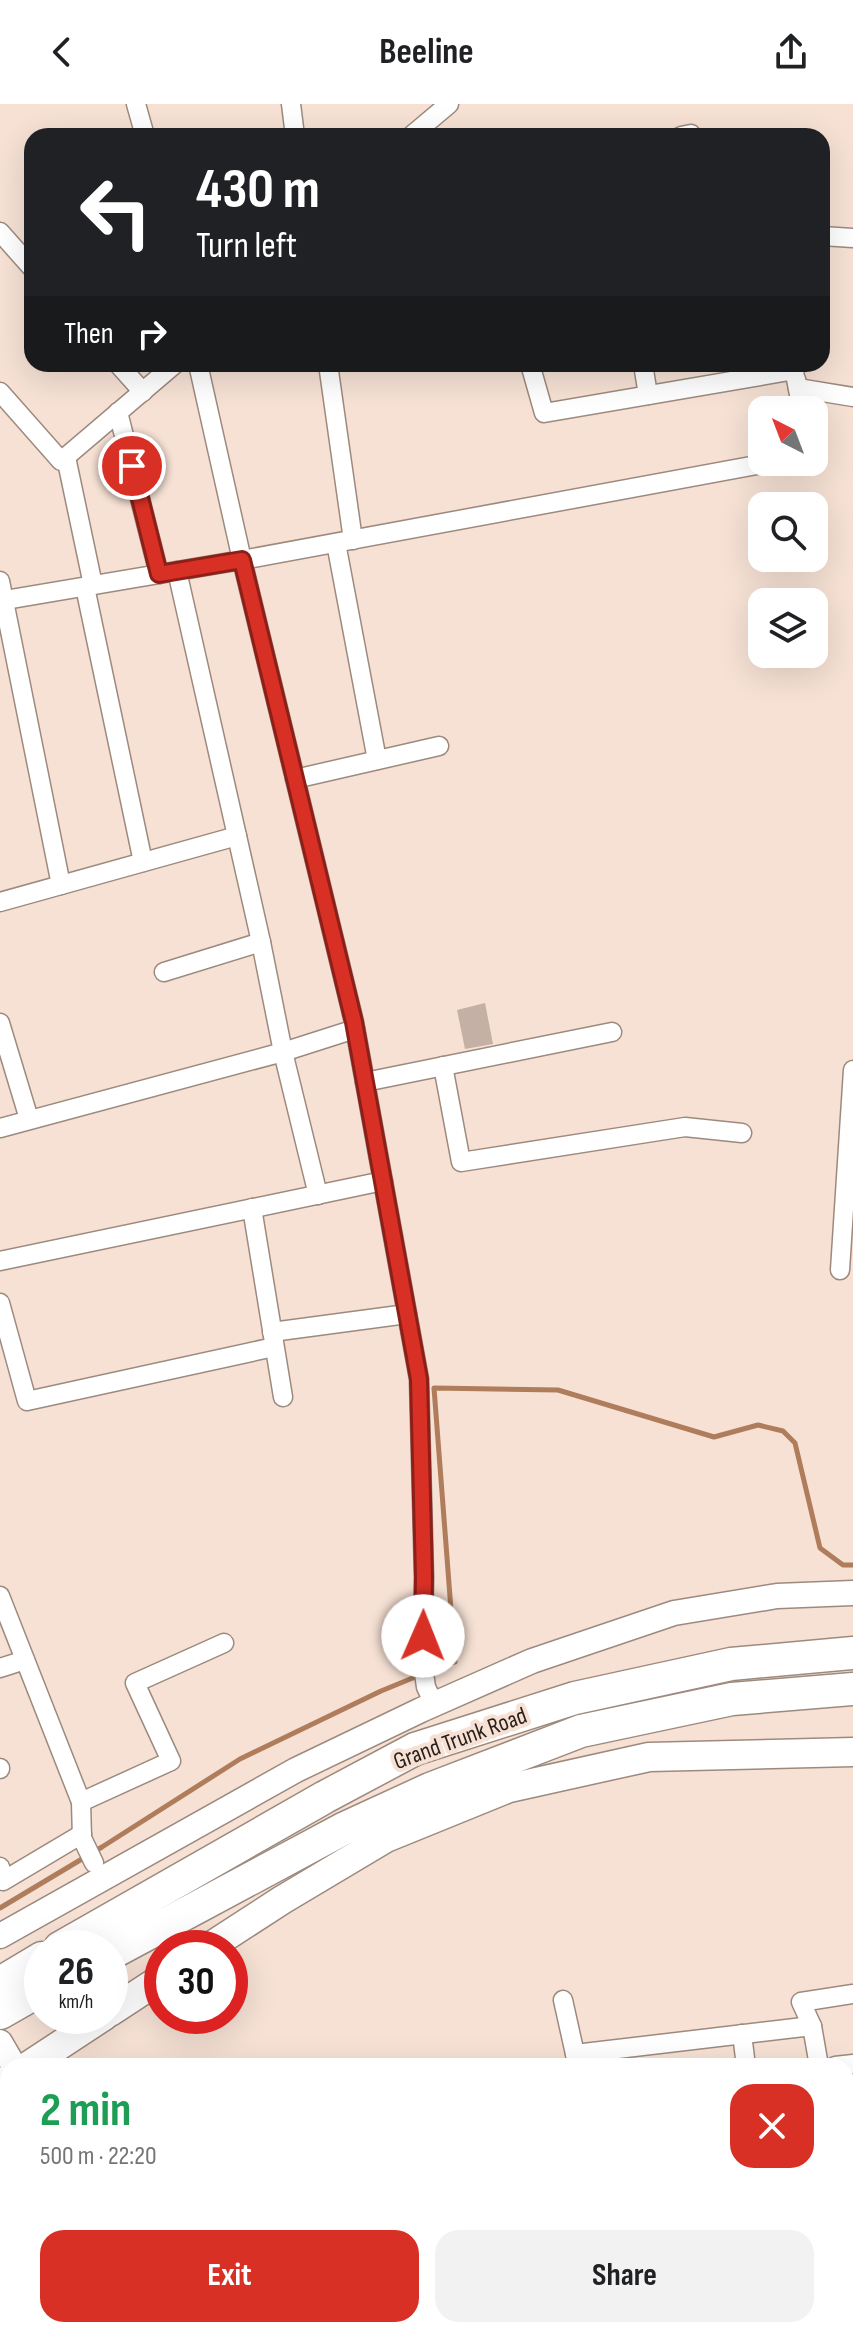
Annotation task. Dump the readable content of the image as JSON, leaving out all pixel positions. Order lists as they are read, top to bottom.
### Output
{
  "streets": {
    "highway": ["Grand Trunk Road"]
  },
  "north": "top left",
  "page": {
    "header": "Beeline",
    "turn": ["430 m", "Turn left"],
    "then": "Then",
    "speed": "26 km/h",
    "limit": "30",
    "heading": ["2 min", "500 m · 22:20"],
    "buttons": ["Exit", "Share"]
  }
}
